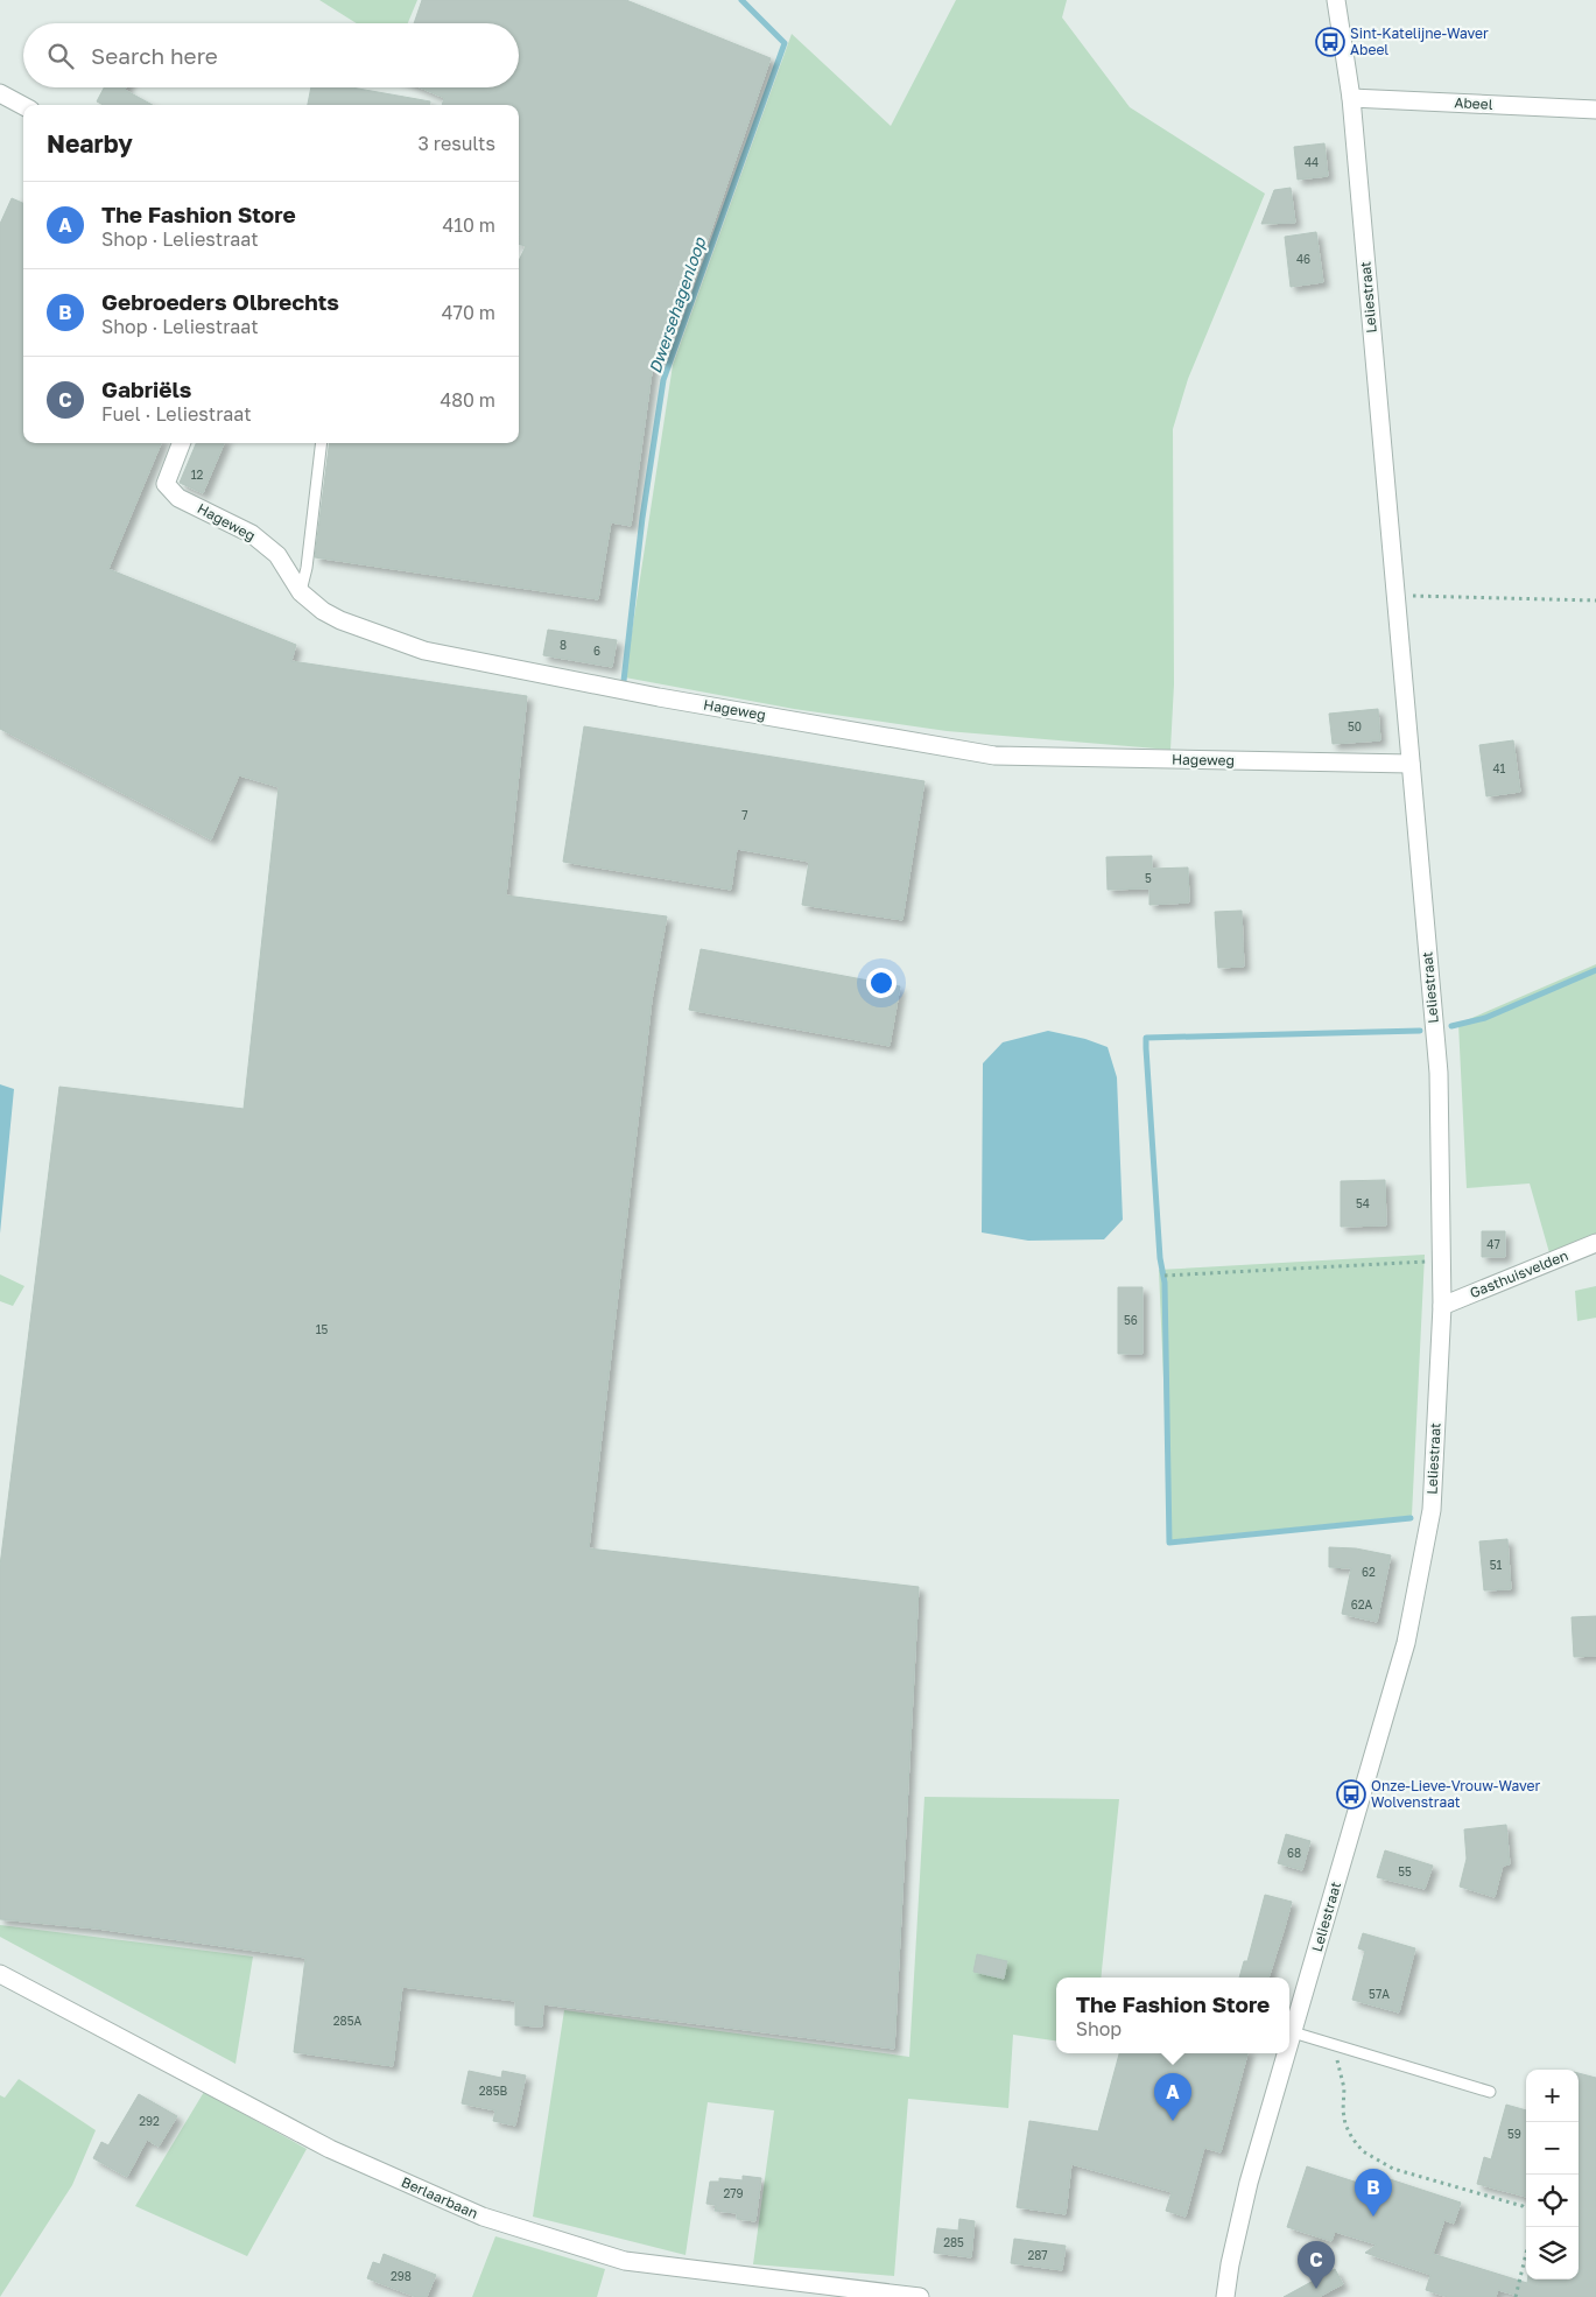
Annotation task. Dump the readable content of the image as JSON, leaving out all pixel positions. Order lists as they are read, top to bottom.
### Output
{
  "streets": {
    "street": [
      "Abeel",
      "Leliestraat",
      "Hageweg",
      "Gasthuisvelden",
      "Berlaarbaan"
    ]
  },
  "crossings": [
    ["Abeel", "Leliestraat"],
    ["Leliestraat", "Hageweg"],
    ["Leliestraat", "Gasthuisvelden"]
  ],
  "water": ["Dwersehagenloop"],
  "places": {
    "bus stop": ["Sint-Katelijne-Waver Abeel", "Onze-Lieve-Vrouw-Waver Wolvenstraat"]
  },
  "house_numbers": [
    "44",
    "46",
    "12",
    "8",
    "6",
    "50",
    "41",
    "7",
    "5",
    "54",
    "47",
    "56",
    "15",
    "51",
    "62",
    "62A",
    "68",
    "55",
    "57A",
    "285A",
    "285B",
    "292",
    "59",
    "279",
    "285",
    "287",
    "298"
  ],
  "page": {
    "search": "Search here",
    "heading": ["Nearby", "3 results"],
    "list": [
      {
        "mark": "A",
        "name": "The Fashion Store",
        "note": "Shop · Leliestraat",
        "value": "410 m"
      },
      {
        "mark": "B",
        "name": "Gebroeders Olbrechts",
        "note": "Shop · Leliestraat",
        "value": "470 m"
      },
      {
        "mark": "C",
        "name": "Gabriëls",
        "note": "Fuel · Leliestraat",
        "value": "480 m"
      }
    ],
    "popup": ["The Fashion Store", "Shop"],
    "map_buttons": ["+", "−"],
    "pins": ["A", "B", "C"]
  }
}
